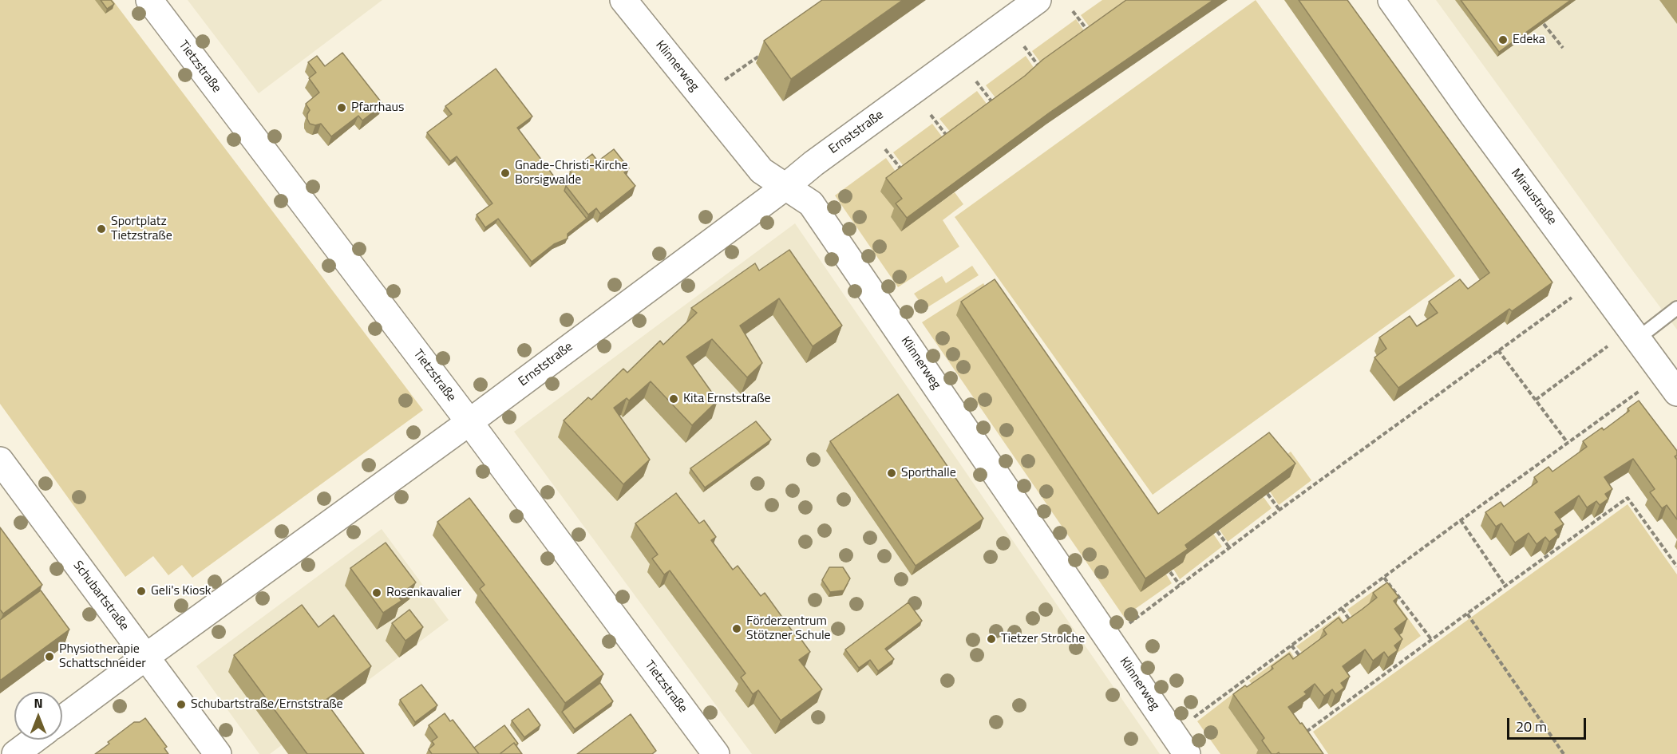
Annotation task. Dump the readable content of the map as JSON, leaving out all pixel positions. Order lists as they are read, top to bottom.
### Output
{
  "streets": {
    "street": [
      "Klinnerweg",
      "Tietzstraße",
      "Ernststraße",
      "Miraustraße",
      "Schubartstraße"
    ]
  },
  "crossings": [
    ["Klinnerweg", "Ernststraße"],
    ["Tietzstraße", "Ernststraße"],
    ["Ernststraße", "Schubartstraße"]
  ],
  "places": [
    "Edeka",
    "Pfarrhaus",
    "Gnade-Christi-Kirche Borsigwalde",
    "Sportplatz Tietzstraße",
    "Kita Ernststraße",
    "Sporthalle",
    "Geli's Kiosk",
    "Rosenkavalier",
    "Förderzentrum Stötzner Schule",
    "Tietzer Strolche",
    "Physiotherapie Schattschneider",
    "Schubartstraße/Ernststraße"
  ],
  "scale_bar": "20 m",
  "north": "top"
}
